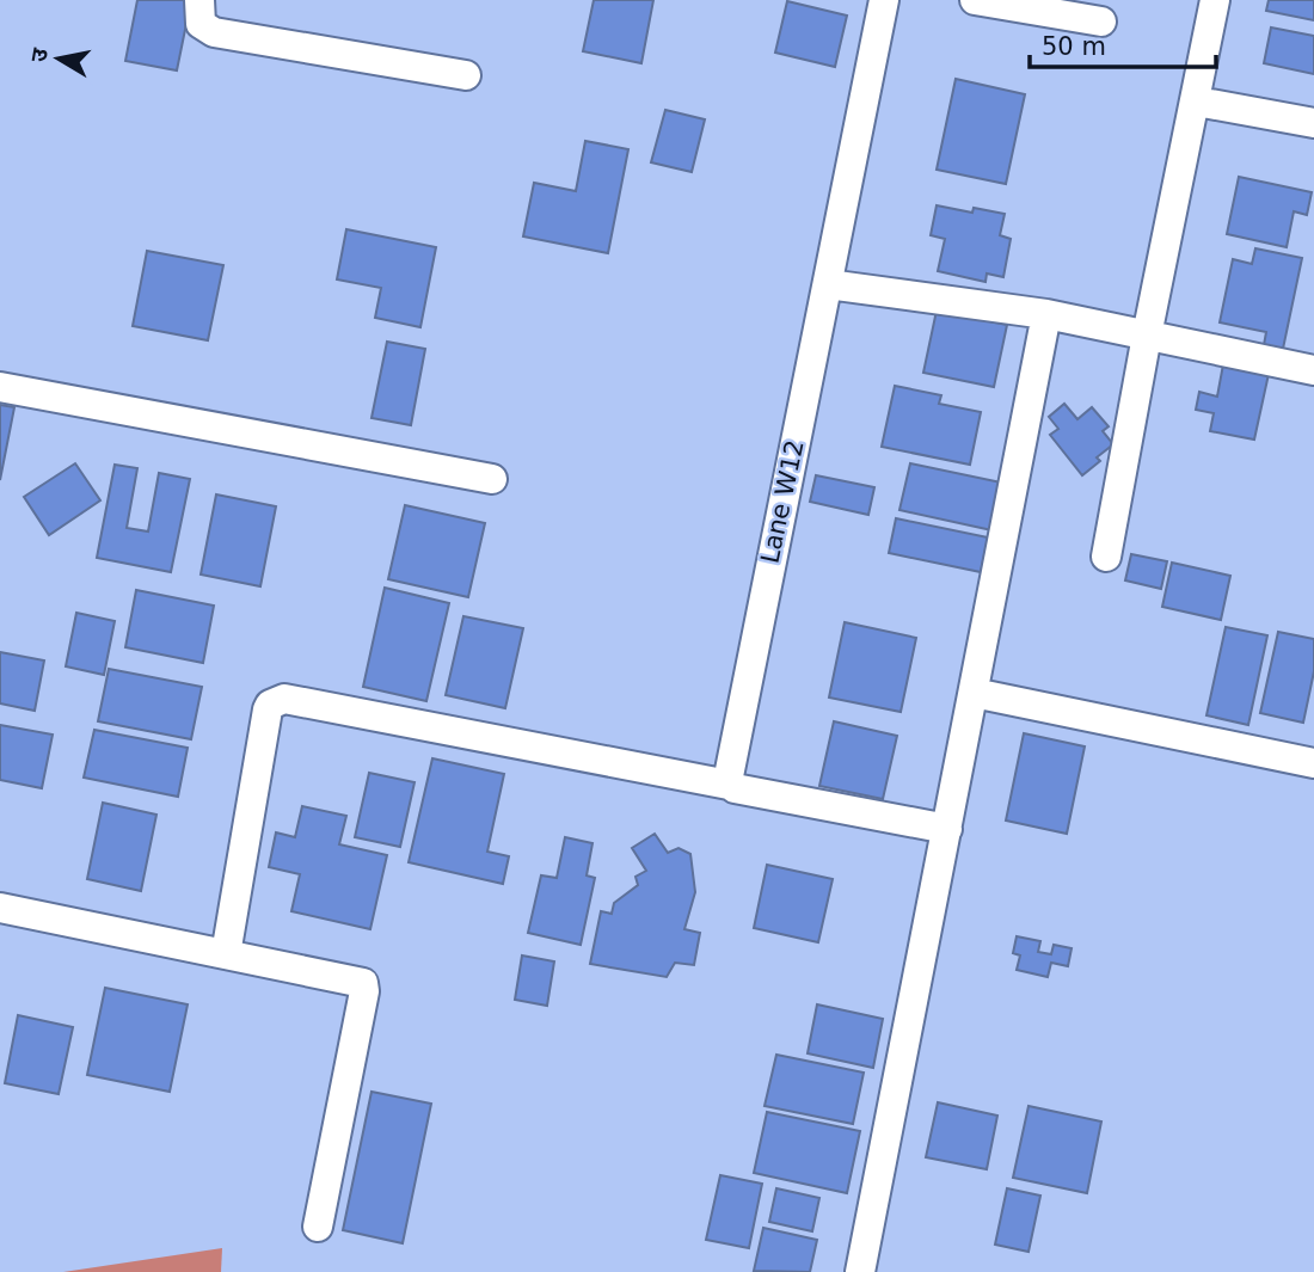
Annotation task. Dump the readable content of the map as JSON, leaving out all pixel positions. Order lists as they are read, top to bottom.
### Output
{
  "streets": {
    "street": ["Lane W12"]
  },
  "scale_bar": "50 m",
  "north": "left"
}
